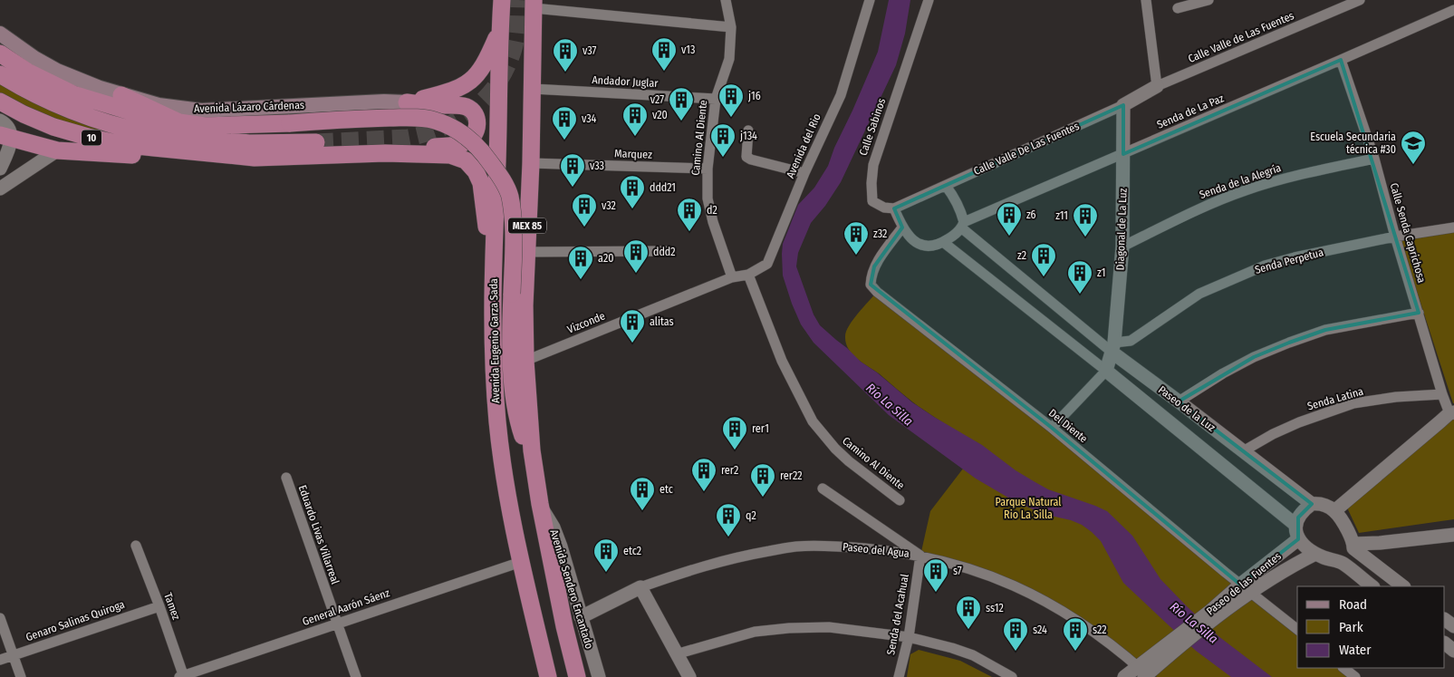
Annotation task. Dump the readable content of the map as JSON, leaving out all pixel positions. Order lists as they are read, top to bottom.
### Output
{
  "streets": {
    "highway": [
      "Avenida Lázaro Cárdenas",
      "10",
      "MEX 85",
      "Avenida Eugenio Garza Sada"
    ],
    "street": [
      "Calle Valle de Las Fuentes",
      "Andador Juglar",
      "Senda de La Paz",
      "Calle Sabinos",
      "Camino Al Diente",
      "Avenida del Rio",
      "Calle Valle De Las Fuentes",
      "Marquez",
      "Senda de la Alegría",
      "Diagonal de La Luz",
      "Calle Senda Caprichosa",
      "Senda Perpetua",
      "Vizconde",
      "Senda Latina",
      "Paseo de la Luz",
      "Del Diente",
      "Eduardo Livas Villarreal",
      "Paseo del Agua",
      "Paseo de las Fuentes",
      "Avenida Sendero Encantado",
      "Tamez",
      "General Aarón Sáenz",
      "Senda del Acahual",
      "Genaro Salinas Quiroga"
    ]
  },
  "crossings": [
    ["Calle Valle de Las Fuentes", "Calle Valle De Las Fuentes"],
    ["Andador Juglar", "Camino Al Diente"],
    ["Andador Juglar", "MEX 85"],
    ["Senda de La Paz", "Calle Sabinos"],
    ["Senda de La Paz", "Calle Valle De Las Fuentes"],
    ["Senda de La Paz", "Diagonal de La Luz"],
    ["Senda de La Paz", "Calle Senda Caprichosa"],
    ["Senda de La Paz", "Paseo de la Luz"],
    ["Senda de La Paz", "Del Diente"],
    ["Calle Sabinos", "Calle Valle De Las Fuentes"],
    ["Calle Sabinos", "Paseo de la Luz"],
    ["Calle Sabinos", "Del Diente"],
    ["Camino Al Diente", "Avenida del Rio"],
    ["Camino Al Diente", "Marquez"],
    ["Camino Al Diente", "Vizconde"],
    ["Avenida del Rio", "Vizconde"],
    ["Calle Valle De Las Fuentes", "Diagonal de La Luz"],
    ["Calle Valle De Las Fuentes", "Paseo de la Luz"],
    ["Calle Valle De Las Fuentes", "Del Diente"],
    ["Marquez", "MEX 85"],
    ["Senda de la Alegría", "Diagonal de La Luz"],
    ["Senda de la Alegría", "Calle Senda Caprichosa"],
    ["MEX 85", "Vizconde"],
    ["MEX 85", "Avenida Sendero Encantado"],
    ["Diagonal de La Luz", "Senda Perpetua"],
    ["Diagonal de La Luz", "Paseo de la Luz"],
    ["Calle Senda Caprichosa", "Senda Perpetua"],
    ["Calle Senda Caprichosa", "Senda Latina"],
    ["Senda Perpetua", "Paseo de la Luz"],
    ["Avenida Eugenio Garza Sada", "General Aarón Sáenz"],
    ["Senda Latina", "Paseo de la Luz"],
    ["Paseo de la Luz", "Del Diente"],
    ["Paseo de la Luz", "Paseo de las Fuentes"],
    ["Del Diente", "Paseo de las Fuentes"],
    ["Eduardo Livas Villarreal", "General Aarón Sáenz"],
    ["Paseo del Agua", "Paseo de las Fuentes"],
    ["Paseo del Agua", "Avenida Sendero Encantado"],
    ["Paseo del Agua", "Senda del Acahual"],
    ["Tamez", "General Aarón Sáenz"],
    ["Tamez", "Genaro Salinas Quiroga"]
  ],
  "water": ["Río La Silla"],
  "parks": ["Parque Natural Rio La Silla"],
  "places": {
    "building": [
      "v13",
      "v37",
      "j16",
      "v27",
      "v20",
      "v34",
      "j134",
      "v33",
      "ddd21",
      "v32",
      "d2",
      "z6",
      "z11",
      "z32",
      "ddd2",
      "z2",
      "a20",
      "z1",
      "alitas",
      "rer1",
      "rer2",
      "rer22",
      "etc",
      "q2",
      "etc2",
      "s7",
      "ss12",
      "s24",
      "s22"
    ],
    "school or university": ["Escuela Secundaria técnica #30"]
  },
  "legend": ["Road", "Park", "Water"]
}
